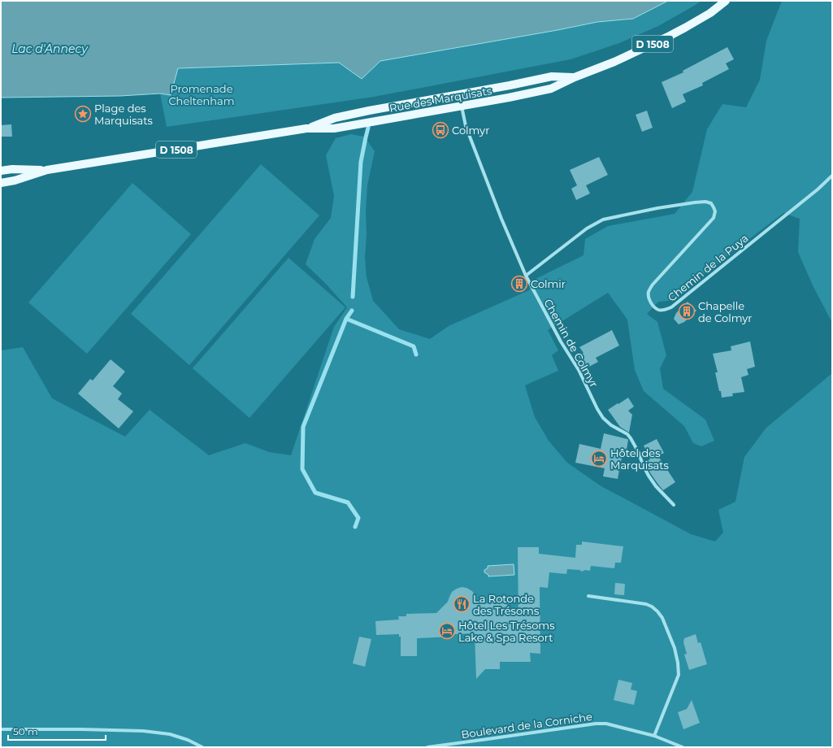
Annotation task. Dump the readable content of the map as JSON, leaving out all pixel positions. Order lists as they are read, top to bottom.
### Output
{
  "streets": {
    "main road": ["D 1508", "Rue des Marquisats"],
    "street": ["Chemin de la Puya", "Chemin de Colmyr", "Boulevard de la Corniche"]
  },
  "crossings": [
    ["Rue des Marquisats", "Chemin de Colmyr"],
    ["Chemin de la Puya", "Chemin de Colmyr"]
  ],
  "water": ["Lac d'Annecy"],
  "parks": ["Promenade Cheltenham"],
  "places": {
    "place": ["Plage des Marquisats"],
    "bus stop": ["Colmyr"],
    "building": ["Colmir", "Chapelle de Colmyr"],
    "hotel": ["Hôtel des Marquisats", "Hôtel Les Trésoms Lake & Spa Resort"],
    "restaurant": ["La Rotonde des Trésoms"]
  },
  "scale_bar": "50 m"
}
